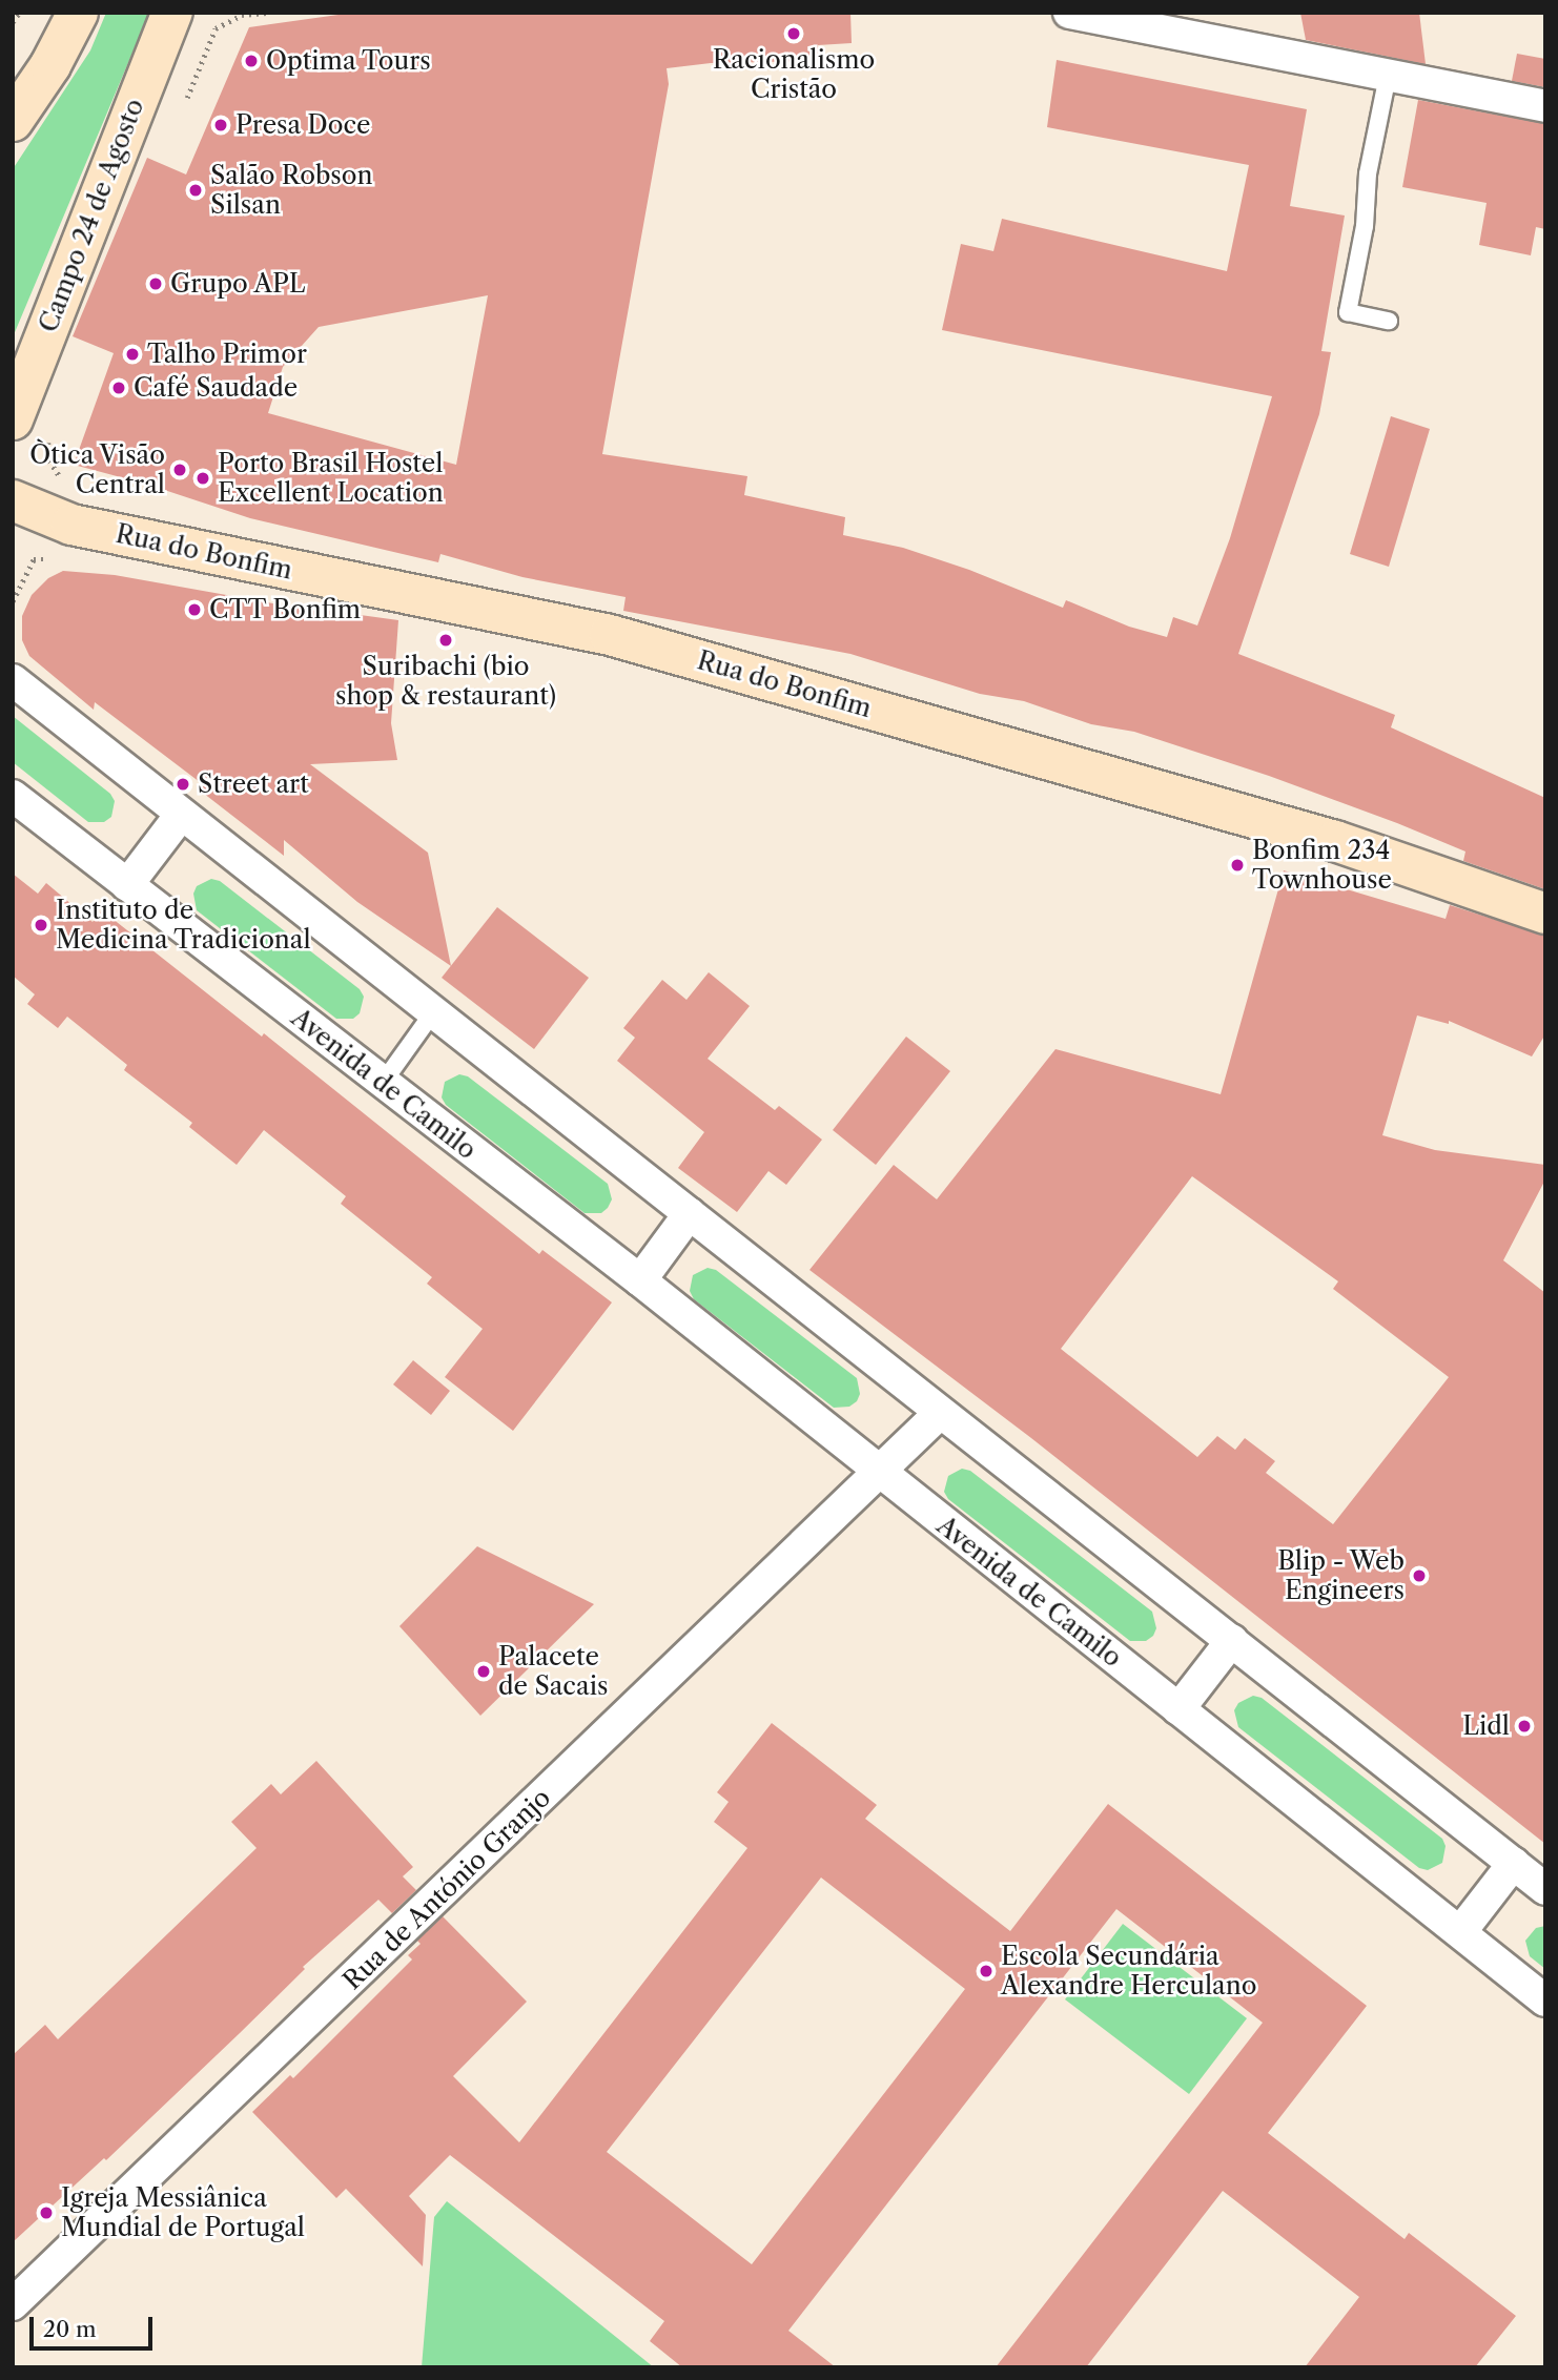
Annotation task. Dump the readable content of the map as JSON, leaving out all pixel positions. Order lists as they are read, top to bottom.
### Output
{
  "streets": {
    "main road": ["Campo 24 de Agosto", "Rua do Bonfim"],
    "street": ["Avenida de Camilo", "Rua de António Granjo"]
  },
  "crossings": [
    ["Avenida de Camilo", "Rua de António Granjo"]
  ],
  "places": [
    "Racionalismo Cristão",
    "Optima Tours",
    "Presa Doce",
    "Salão Robson Silsan",
    "Grupo APL",
    "Talho Primor",
    "Café Saudade",
    "Òtica Visão Central",
    "Porto Brasil Hostel Excellent Location",
    "CTT Bonfim",
    "Suribachi (bio shop & restaurant)",
    "Street art",
    "Bonfim 234 Townhouse",
    "Instituto de Medicina Tradicional",
    "Blip - Web Engineers",
    "Palacete de Sacais",
    "Lidl",
    "Escola Secundária Alexandre Herculano",
    "Igreja Messiânica Mundial de Portugal"
  ],
  "scale_bar": "20 m"
}
